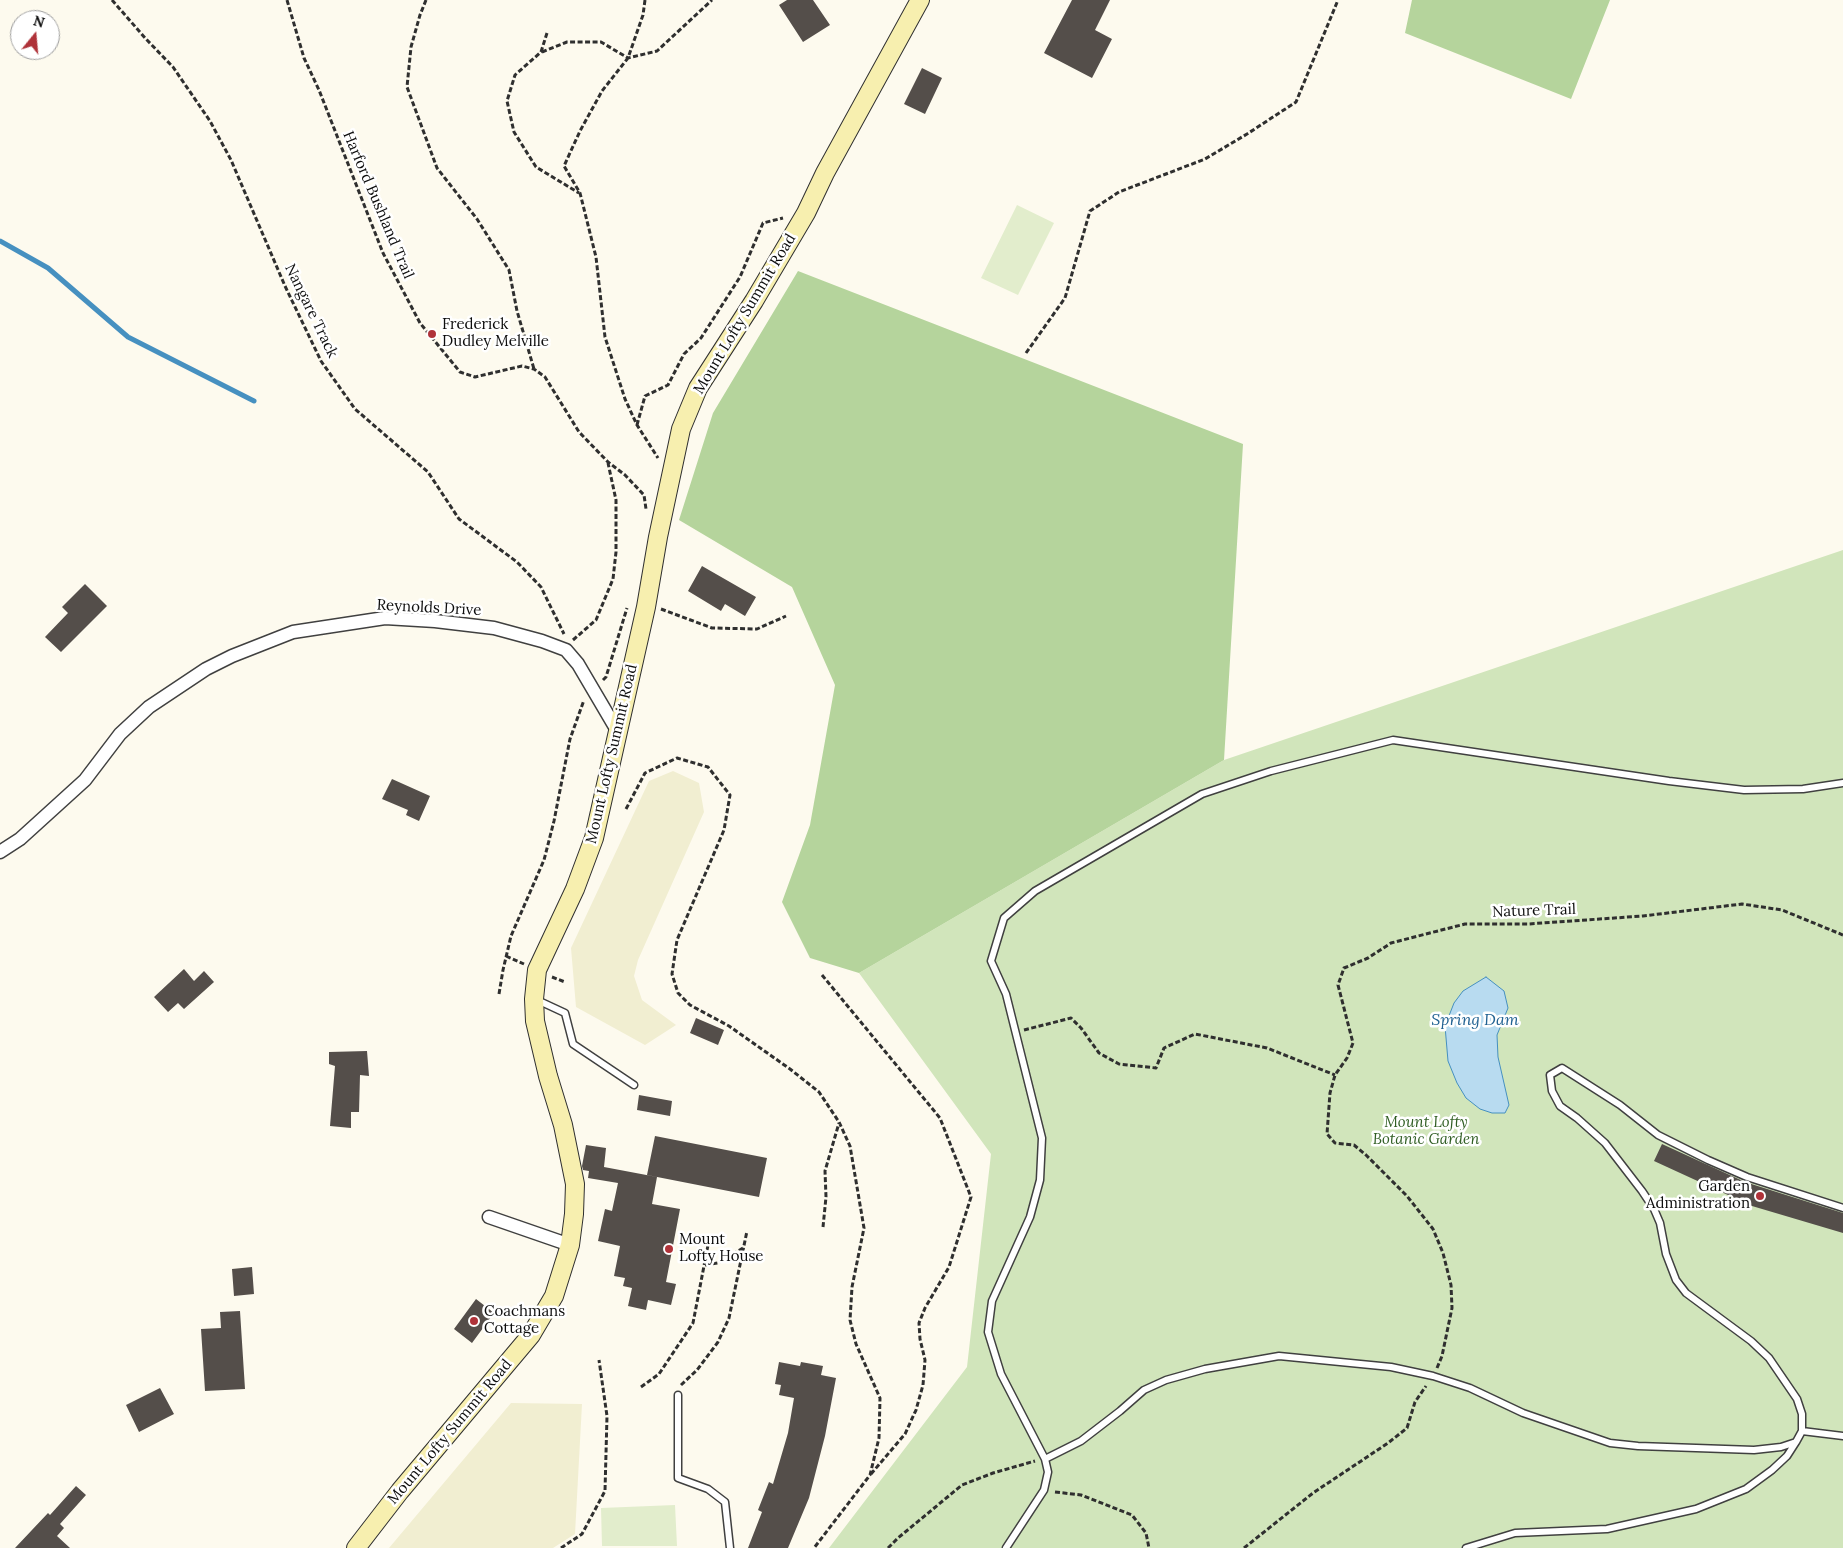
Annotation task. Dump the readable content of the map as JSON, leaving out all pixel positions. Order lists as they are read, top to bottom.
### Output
{
  "streets": {
    "main road": ["Mount Lofty Summit Road"],
    "street": ["Reynolds Drive"],
    "path": ["Harford Bushland Trail", "Nangare Track", "Nature Trail"]
  },
  "crossings": [
    ["Mount Lofty Summit Road", "Reynolds Drive"]
  ],
  "water": ["Spring Dam"],
  "parks": ["Mount Lofty Botanic Garden"],
  "places": [
    "Frederick Dudley Melville",
    "Garden Administration",
    "Mount Lofty House",
    "Coachmans Cottage"
  ],
  "north": "top"
}
